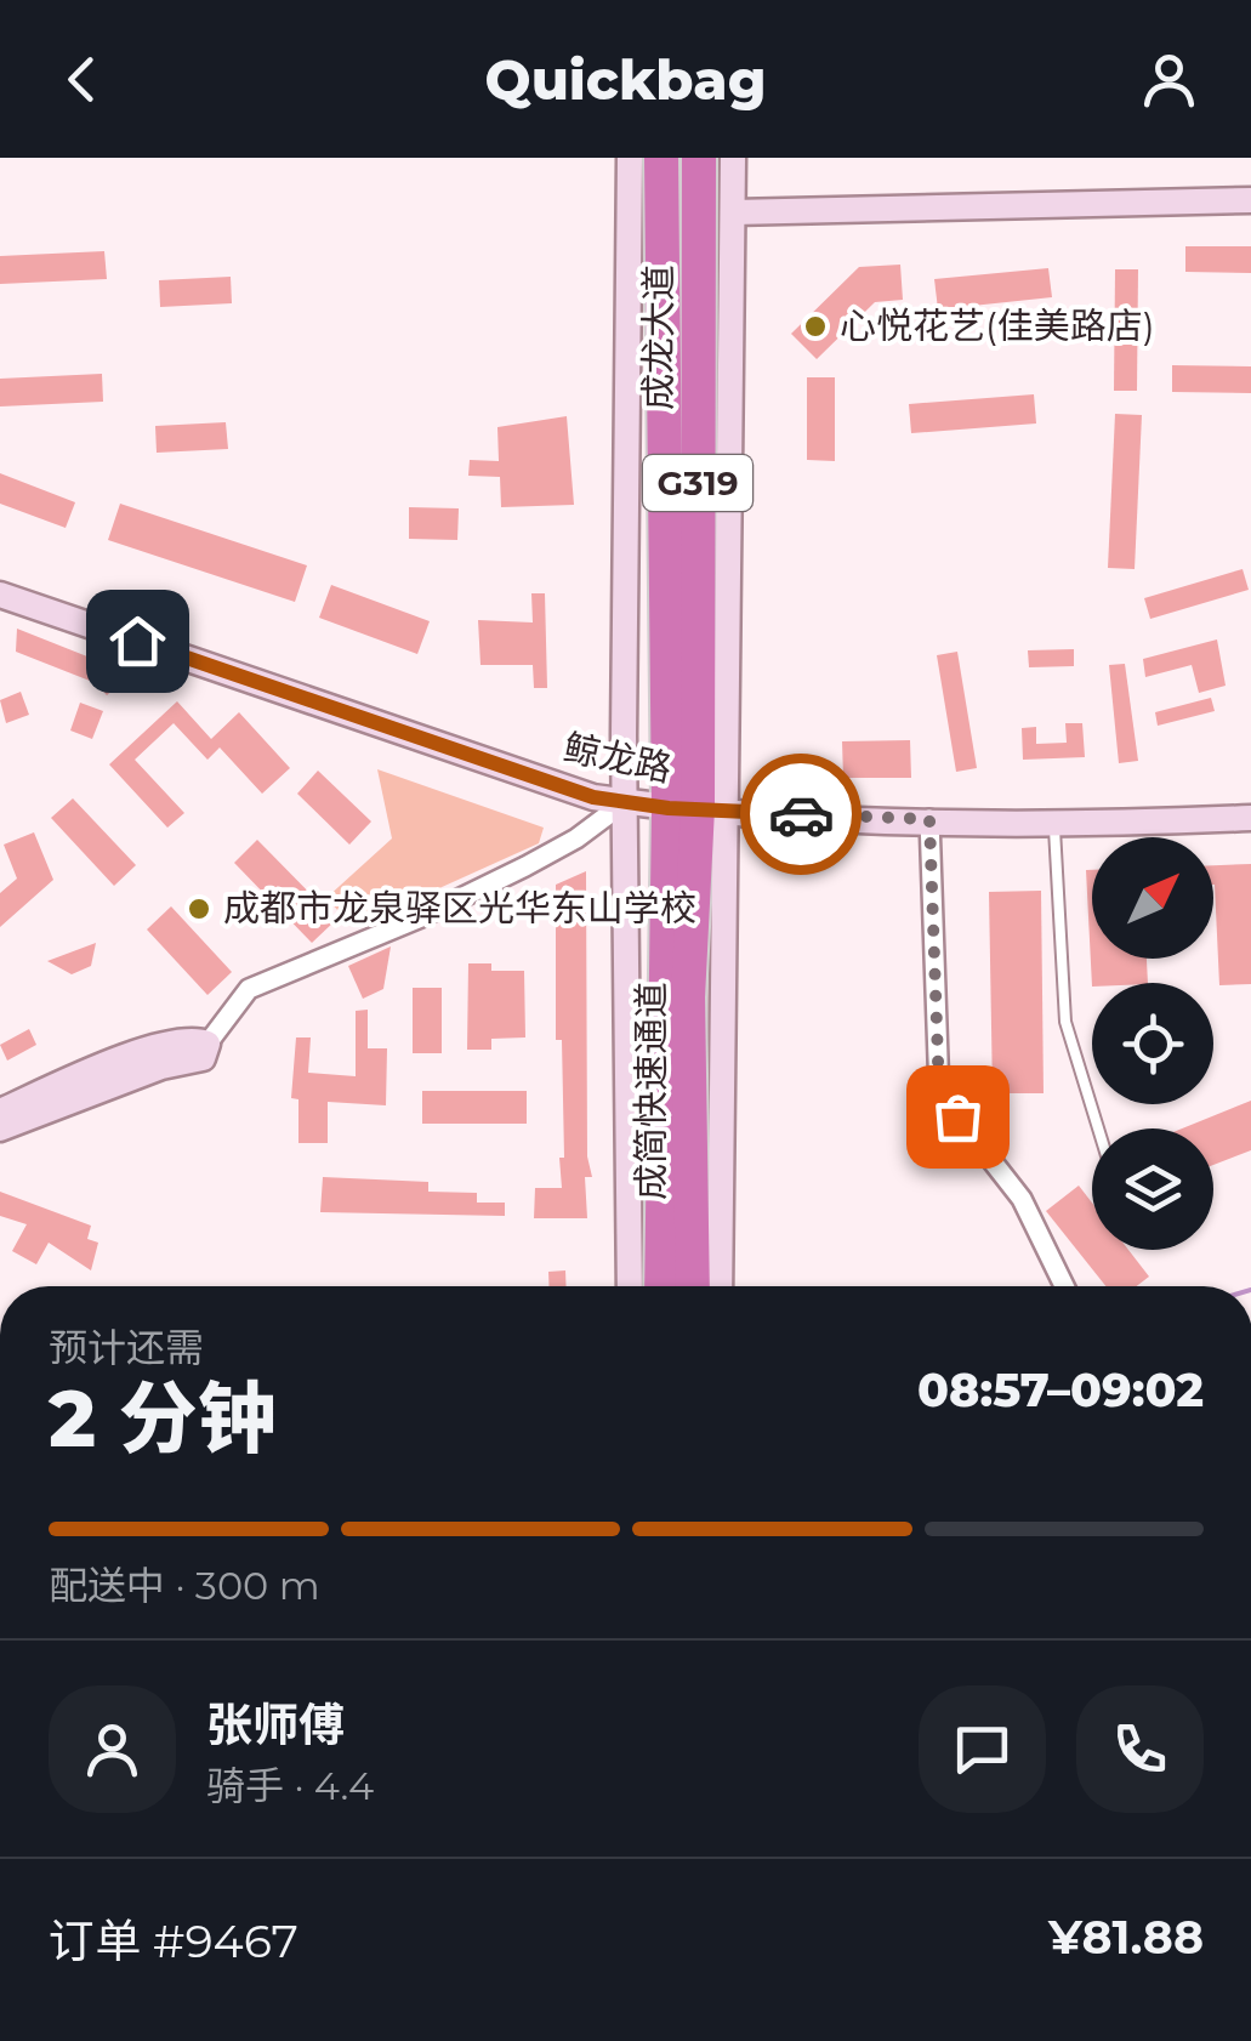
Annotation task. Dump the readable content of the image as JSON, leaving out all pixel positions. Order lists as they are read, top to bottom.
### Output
{
  "streets": {
    "highway": ["成龙大道", "G319", "成简快速通道"],
    "street": ["鲸龙路"]
  },
  "crossings": [
    ["成龙大道", "鲸龙路"],
    ["成龙大道", "成简快速通道"],
    ["鲸龙路", "成简快速通道"]
  ],
  "places": ["心悦花艺(佳美路店)", "成都市龙泉驿区光华东山学校"],
  "north": "top right",
  "page": {
    "header": "Quickbag",
    "heading": ["2 分钟", "预计还需", "08:57–09:02"],
    "panel": [
      "张师傅",
      "骑手 · 4.4",
      "订单 #9467",
      "¥81.88"
    ],
    "bar": "配送中 · 300 m"
  }
}
